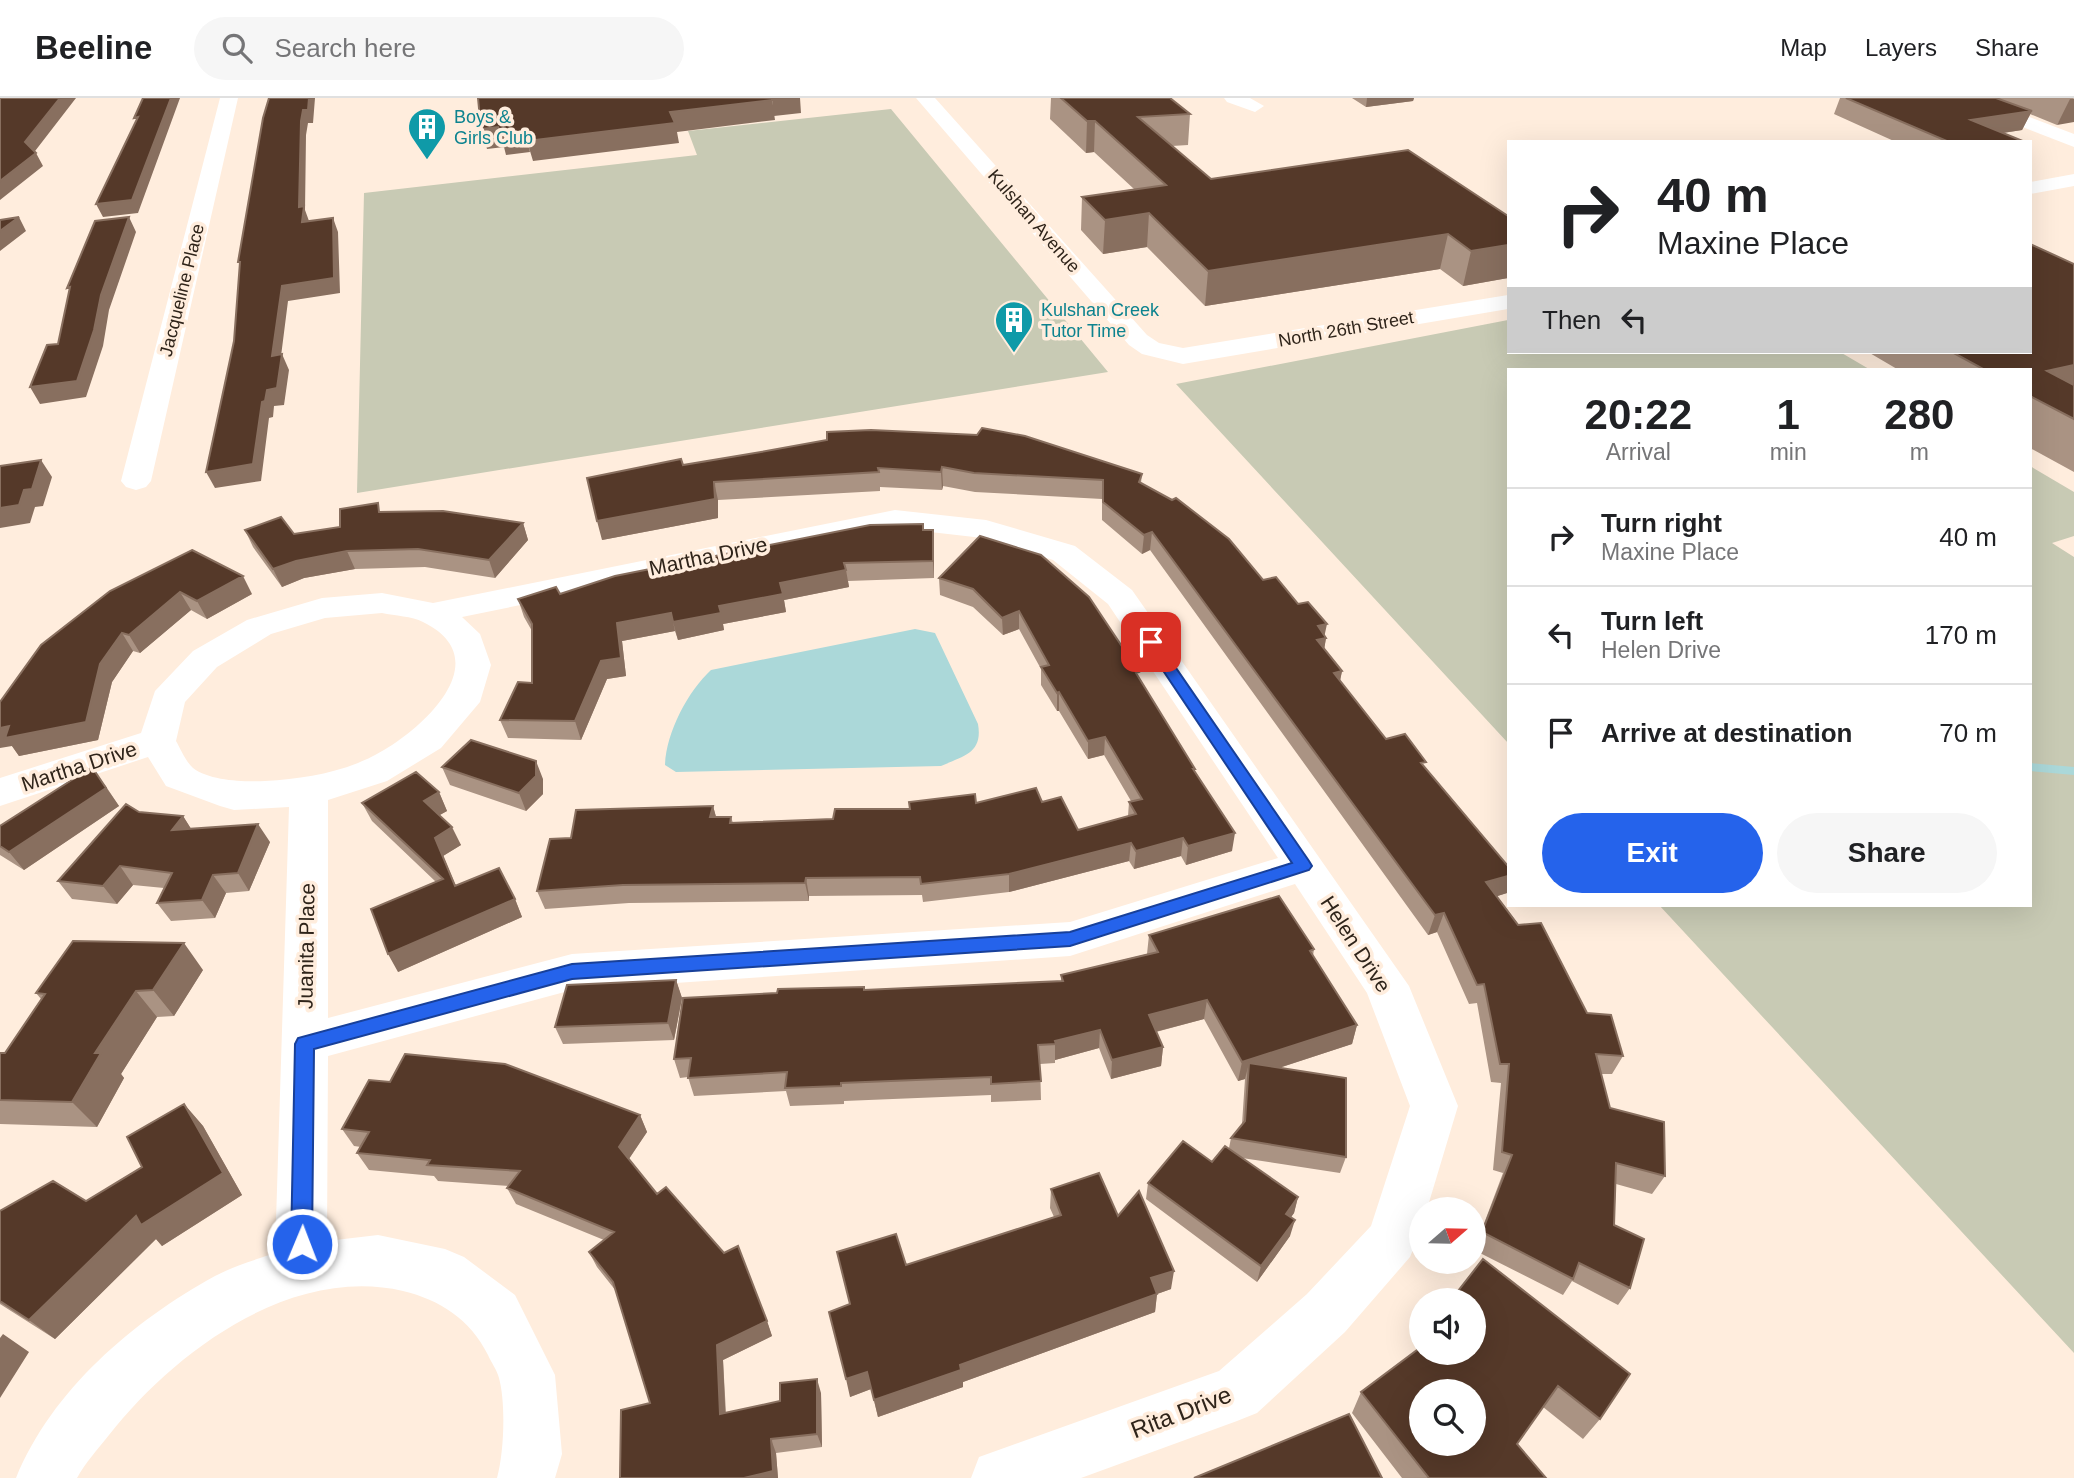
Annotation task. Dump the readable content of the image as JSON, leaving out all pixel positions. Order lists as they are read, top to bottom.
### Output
{
  "streets": {
    "street": [
      "Kulshan Avenue",
      "Jacqueline Place",
      "North 26th Street",
      "Martha Drive",
      "Helen Drive",
      "Juanita Place",
      "Rita Drive"
    ]
  },
  "crossings": [
    ["Kulshan Avenue", "North 26th Street"],
    ["Martha Drive", "Helen Drive"],
    ["Helen Drive", "Rita Drive"]
  ],
  "places": {
    "building": ["Boys & Girls Club", "Kulshan Creek Tutor Time"]
  },
  "north": "right",
  "page": {
    "header": "Beeline",
    "search": "Search here",
    "nav": ["Map", "Layers", "Share"],
    "turn": ["40 m", "Maxine Place"],
    "then": "Then",
    "eta": [
      "20:22",
      "Arrival",
      "1",
      "min",
      "280",
      "m"
    ],
    "list": [
      {
        "name": "Turn right",
        "note": "Maxine Place",
        "value": "40 m"
      },
      {
        "name": "Turn left",
        "note": "Helen Drive",
        "value": "170 m"
      },
      {
        "name": "Arrive at destination",
        "value": "70 m"
      }
    ],
    "buttons": ["Exit", "Share"]
  }
}
